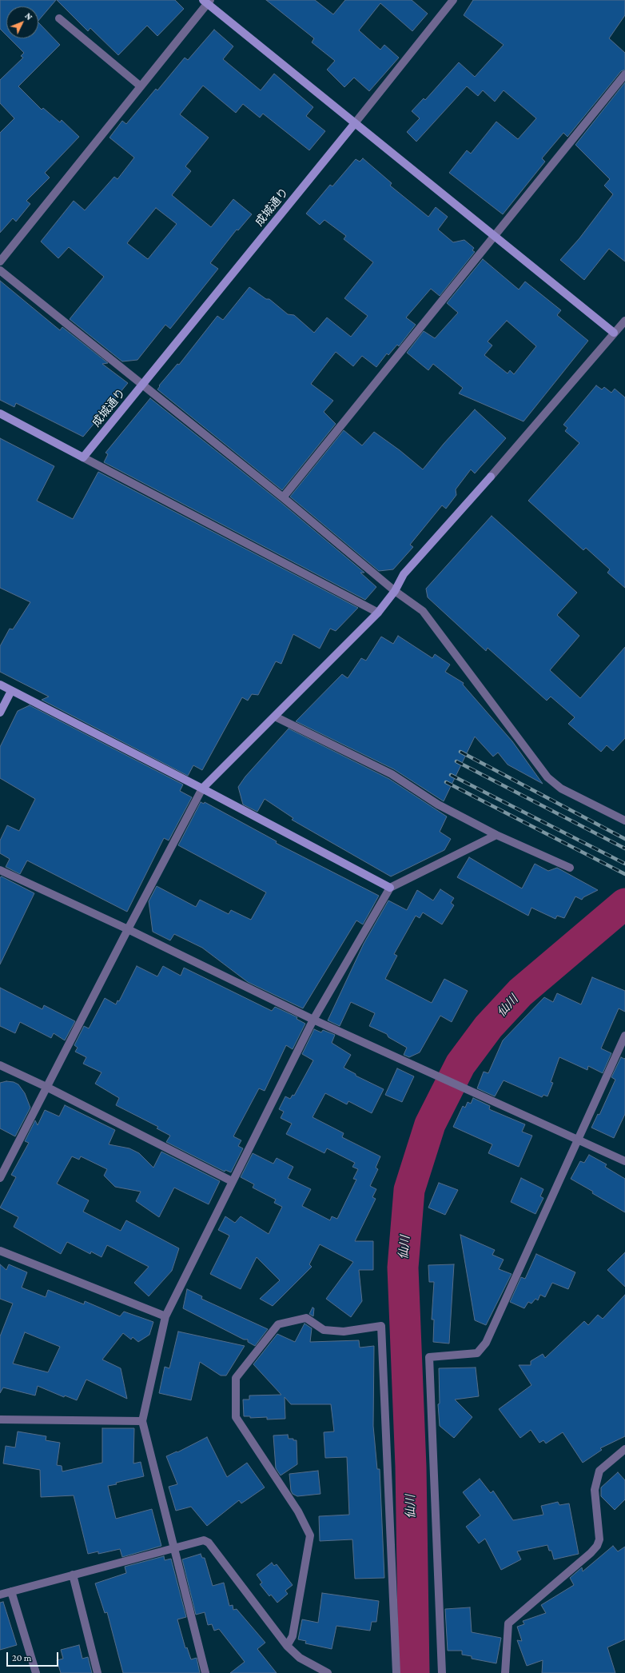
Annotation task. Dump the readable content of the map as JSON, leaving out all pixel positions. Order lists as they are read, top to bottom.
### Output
{
  "streets": {
    "street": ["成城通り"]
  },
  "water": ["仙川"],
  "scale_bar": "20 m",
  "north": "top right"
}
